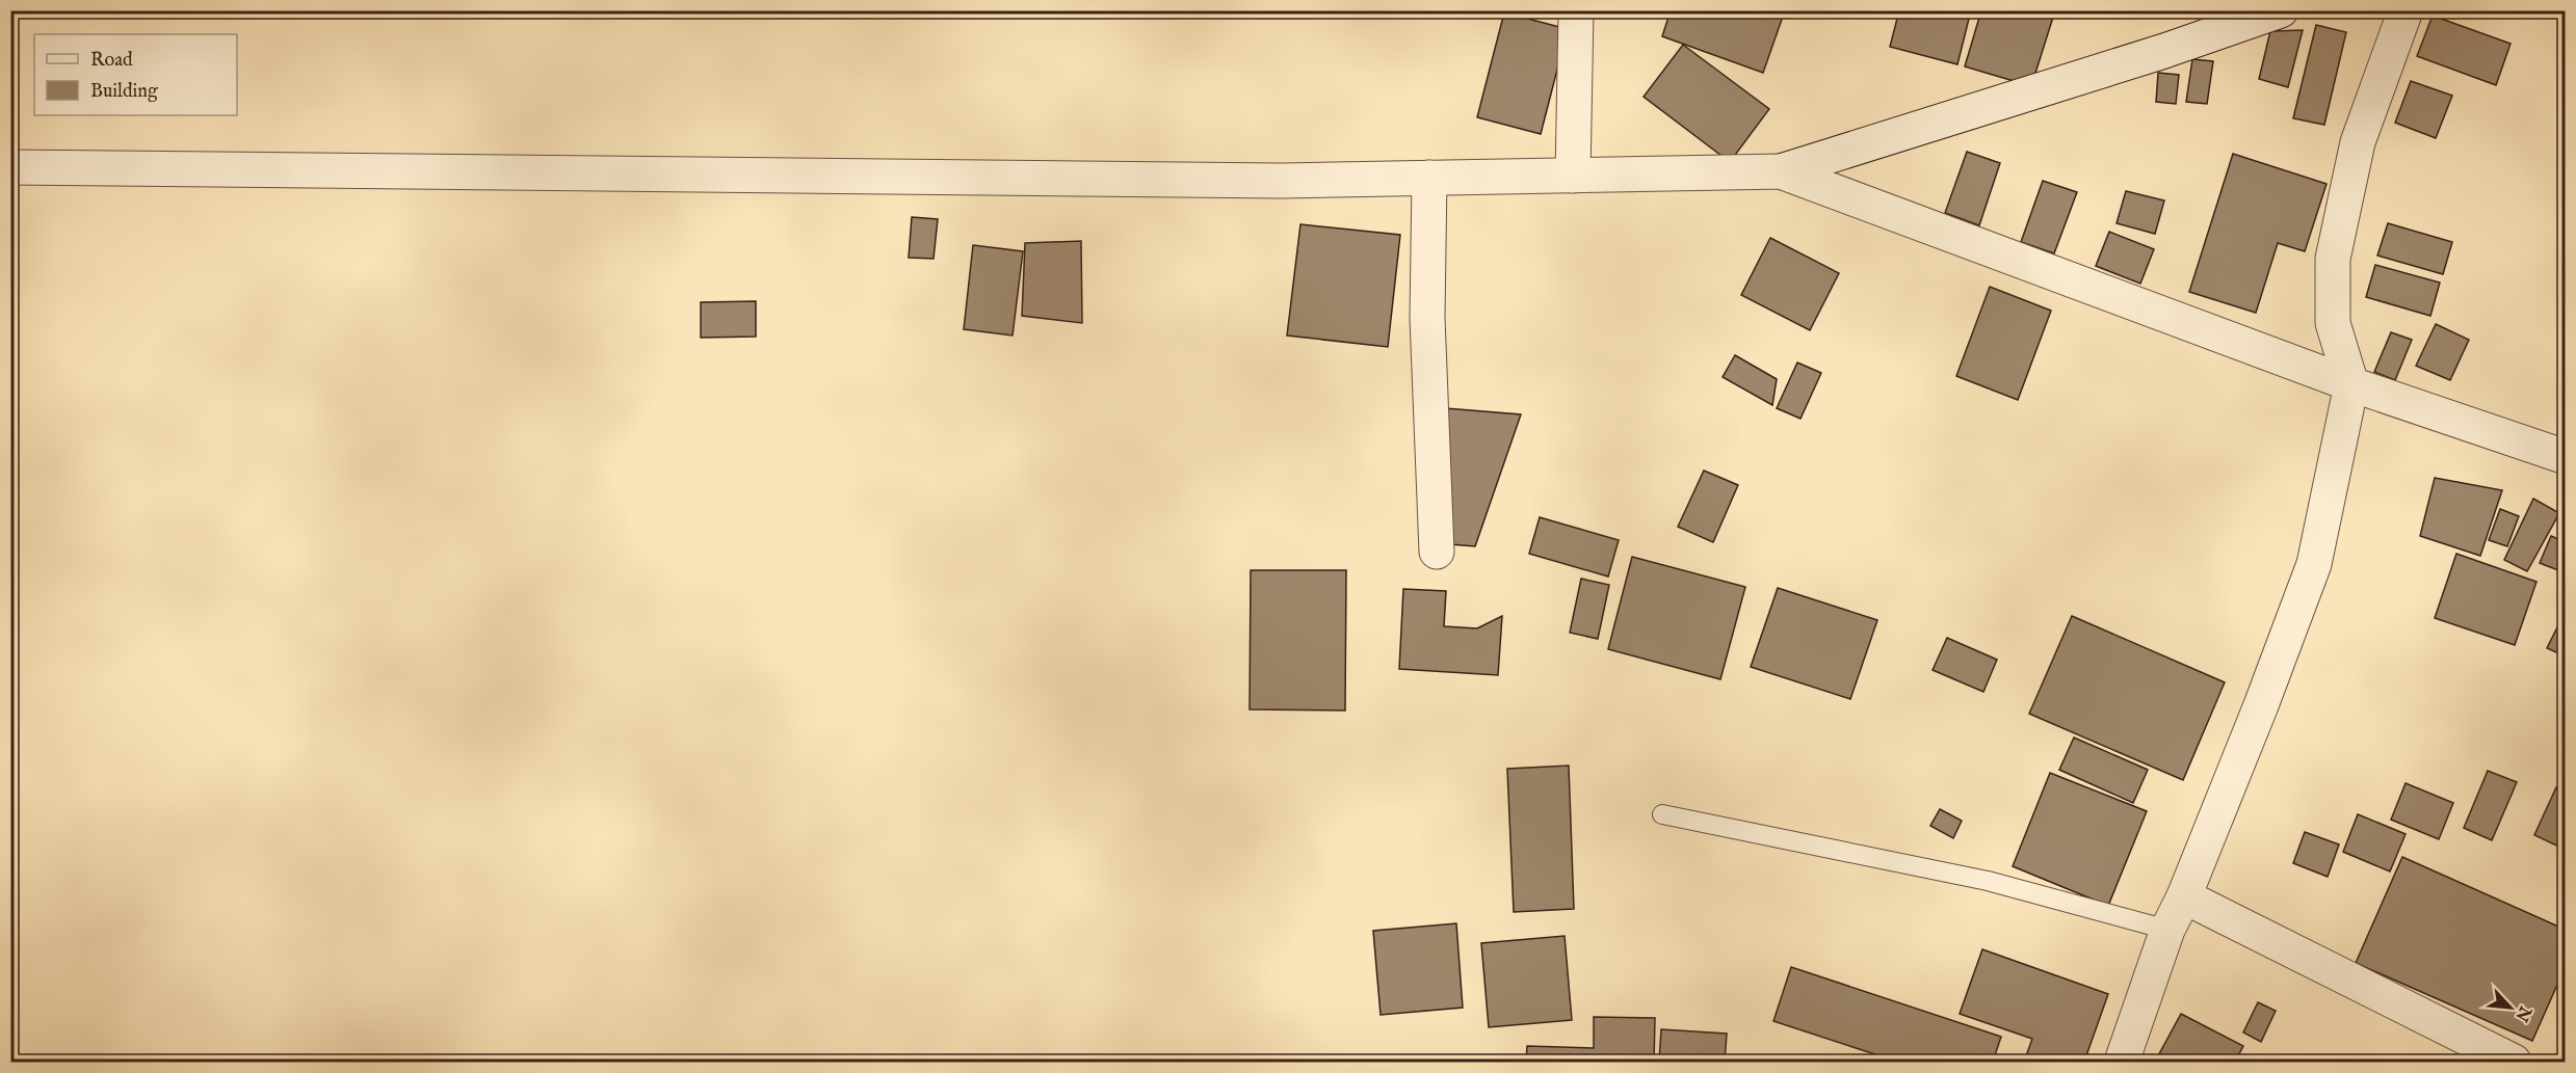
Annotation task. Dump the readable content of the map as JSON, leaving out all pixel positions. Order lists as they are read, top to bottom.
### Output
{
  "legend": ["Road", "Building"],
  "north": "bottom right"
}
